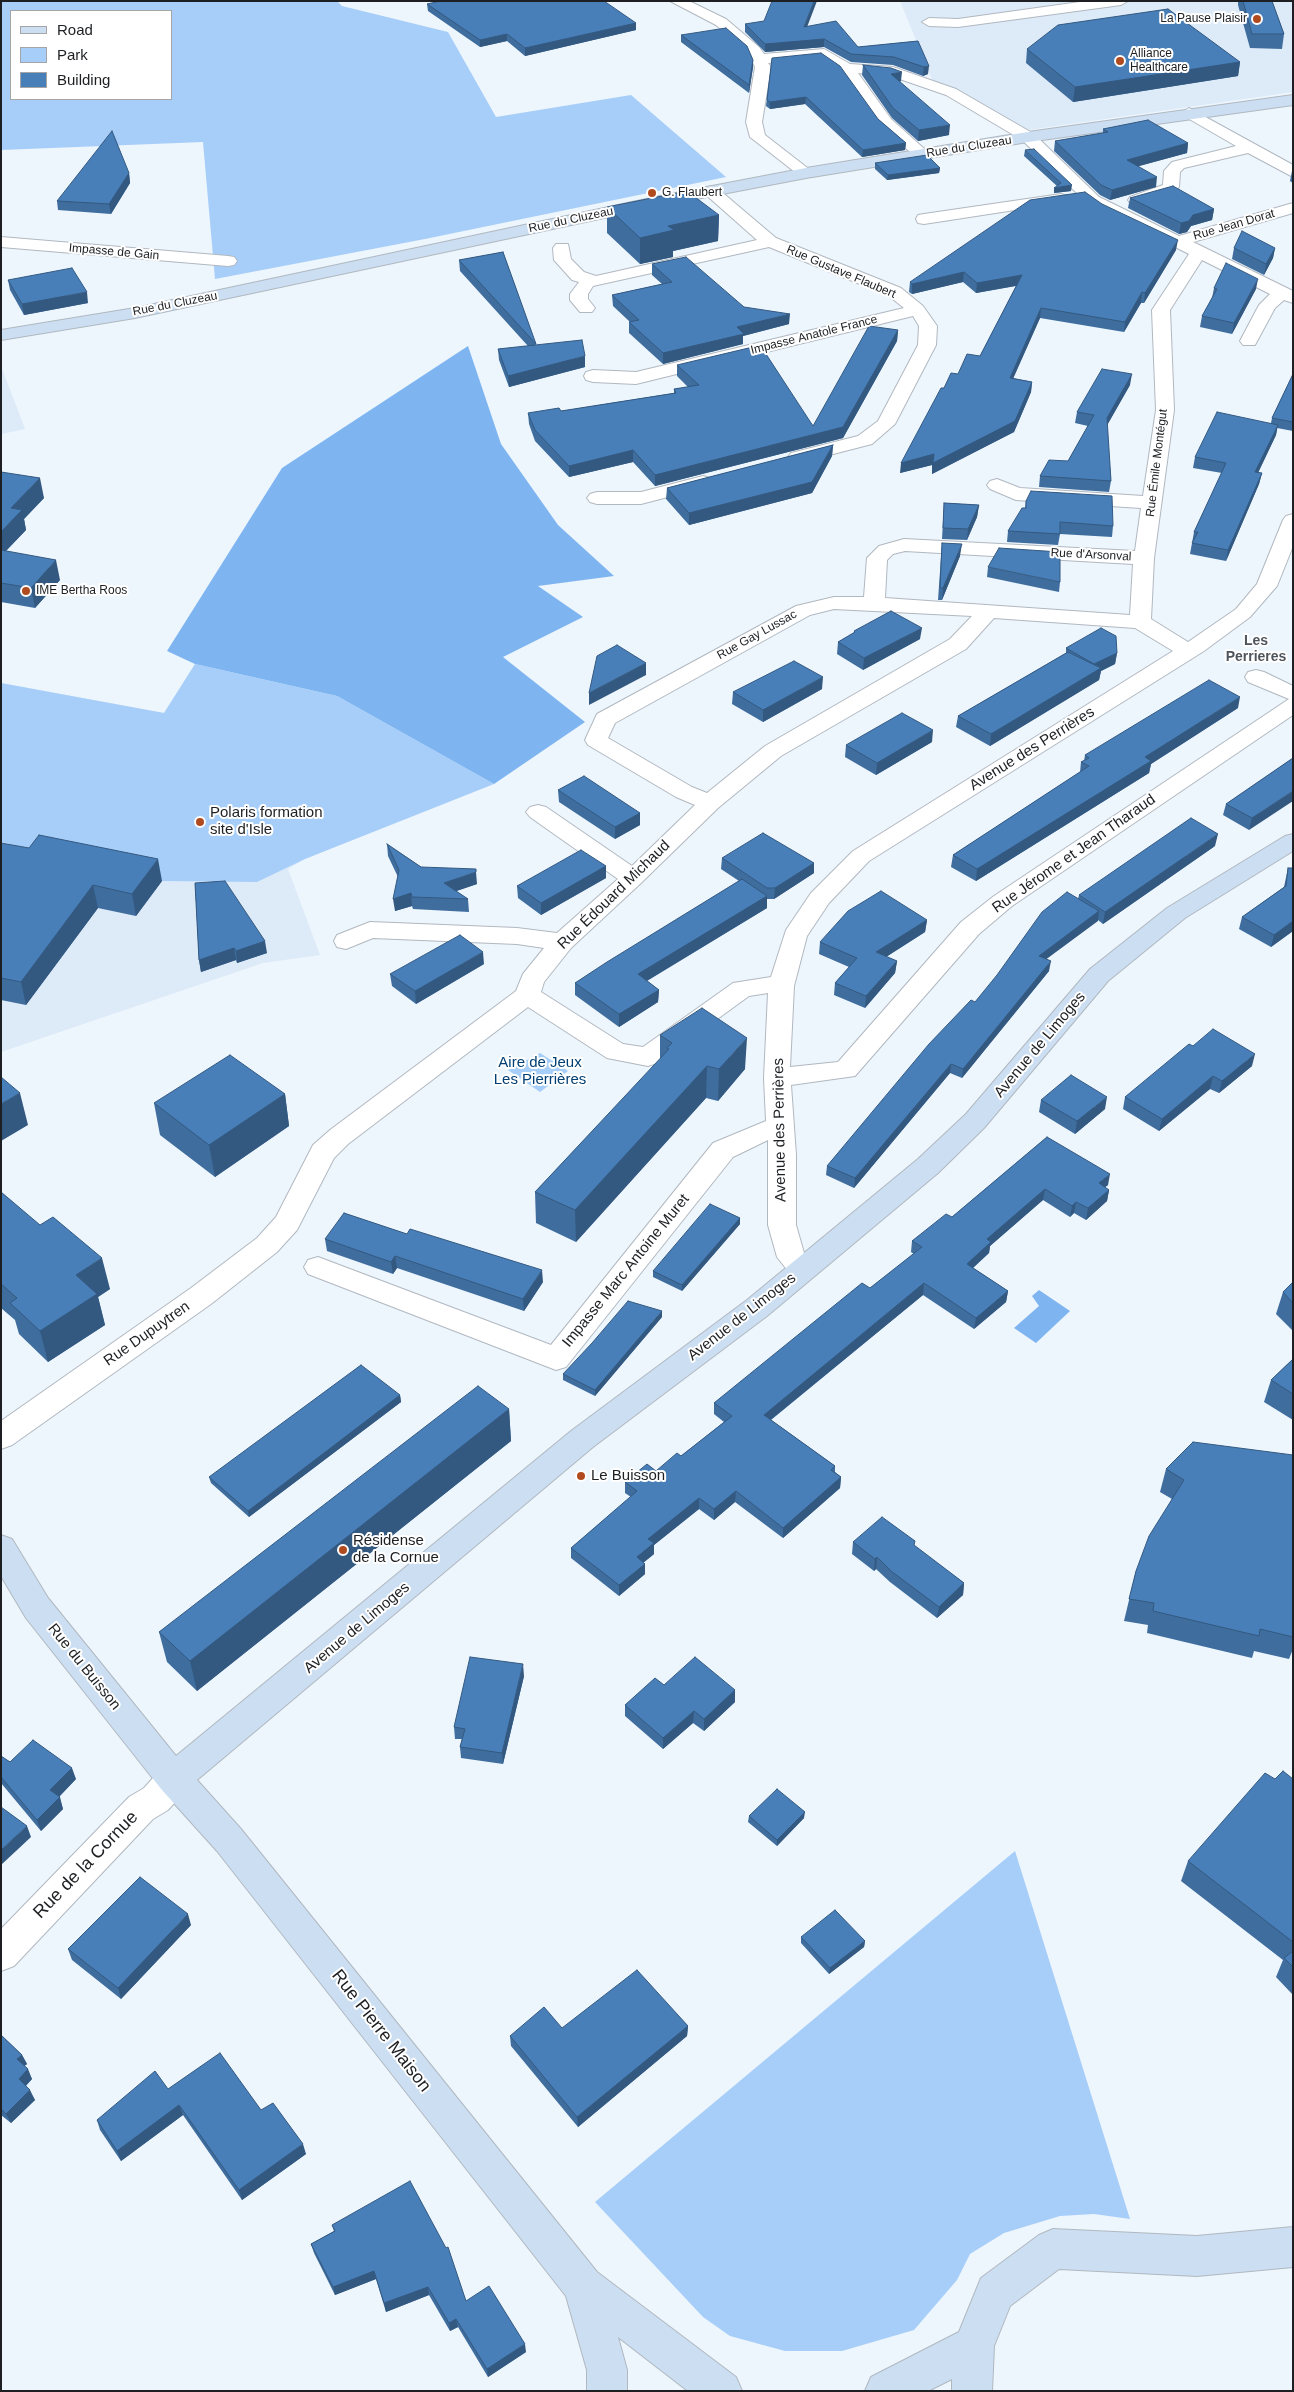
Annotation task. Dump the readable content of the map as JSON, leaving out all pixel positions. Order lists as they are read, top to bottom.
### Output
{
  "streets": {
    "main road": [
      "Rue du Cluzeau",
      "Avenue de Limoges",
      "Rue du Buisson",
      "Rue Pierre Maison"
    ],
    "street": [
      "Rue Jean Dorat",
      "Impasse de Gain",
      "Rue Gustave Flaubert",
      "Impasse Anatole France",
      "Rue Émile Montégut",
      "Rue d'Arsonval",
      "Rue Gay Lussac",
      "Avenue des Perrières",
      "Rue Jérome et Jean Tharaud",
      "Rue Édouard Michaud",
      "Impasse Marc Antoine Muret",
      "Rue Dupuytren",
      "Rue de la Cornue"
    ]
  },
  "crossings": [
    ["Rue du Cluzeau", "Rue Gustave Flaubert"],
    ["Rue Gustave Flaubert", "Impasse Anatole France"],
    ["Rue Émile Montégut", "Rue d'Arsonval"],
    ["Rue Émile Montégut", "Rue Gay Lussac"],
    ["Rue d'Arsonval", "Rue Gay Lussac"],
    ["Rue Gay Lussac", "Avenue des Perrières"],
    ["Rue Gay Lussac", "Rue Édouard Michaud"],
    ["Avenue des Perrières", "Rue Jérome et Jean Tharaud"],
    ["Avenue des Perrières", "Avenue de Limoges"],
    ["Avenue des Perrières", "Impasse Marc Antoine Muret"],
    ["Rue Édouard Michaud", "Rue Dupuytren"],
    ["Avenue de Limoges", "Rue du Buisson"],
    ["Avenue de Limoges", "Rue de la Cornue"],
    ["Avenue de Limoges", "Rue Pierre Maison"],
    ["Rue du Buisson", "Rue de la Cornue"],
    ["Rue du Buisson", "Rue Pierre Maison"],
    ["Rue de la Cornue", "Rue Pierre Maison"]
  ],
  "districts": ["Les Perrieres"],
  "parks": ["Aire de Jeux Les Pierrières"],
  "places": [
    "La Pause Plaisir",
    "Alliance Healthcare",
    "G. Flaubert",
    "IME Bertha Roos",
    "Polaris formation site d'Isle",
    "Le Buisson",
    "Résidense de la Cornue"
  ],
  "legend": ["Road", "Park", "Building"]
}
